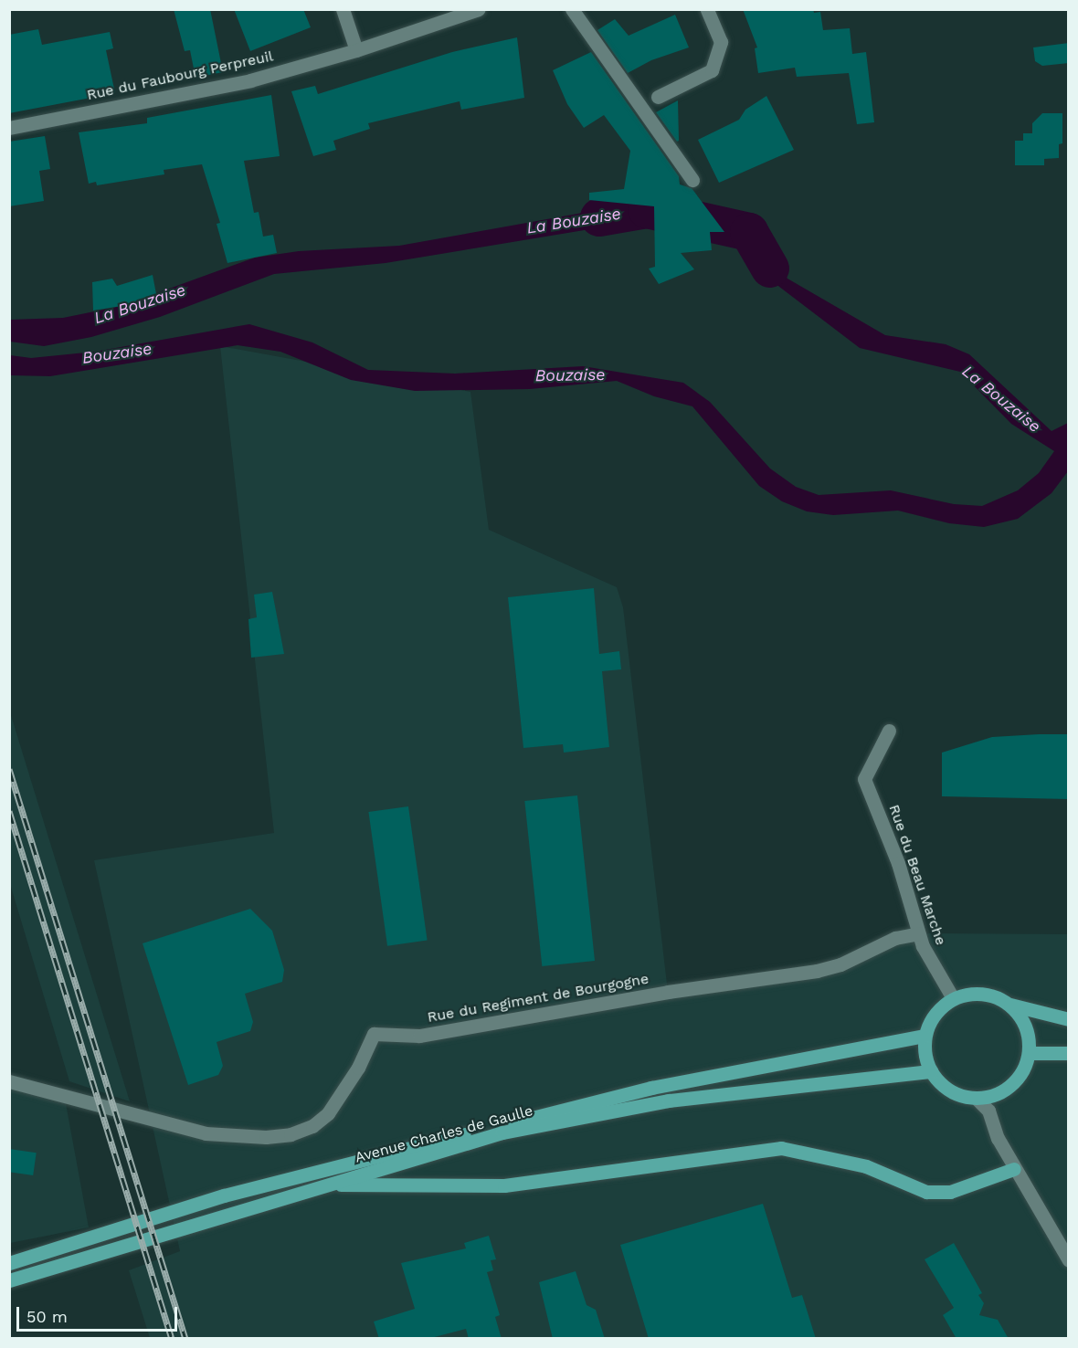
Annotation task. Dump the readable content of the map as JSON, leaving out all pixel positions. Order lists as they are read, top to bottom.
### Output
{
  "streets": {
    "main road": ["Avenue Charles de Gaulle"],
    "street": ["Rue du Faubourg Perpreuil", "Rue du Beau Marche", "Rue du Regiment de Bourgogne"]
  },
  "crossings": [
    ["Rue du Beau Marche", "Rue du Regiment de Bourgogne"],
    ["Rue du Beau Marche", "Avenue Charles de Gaulle"]
  ],
  "water": ["La Bouzaise", "Bouzaise"],
  "scale_bar": "50 m"
}
